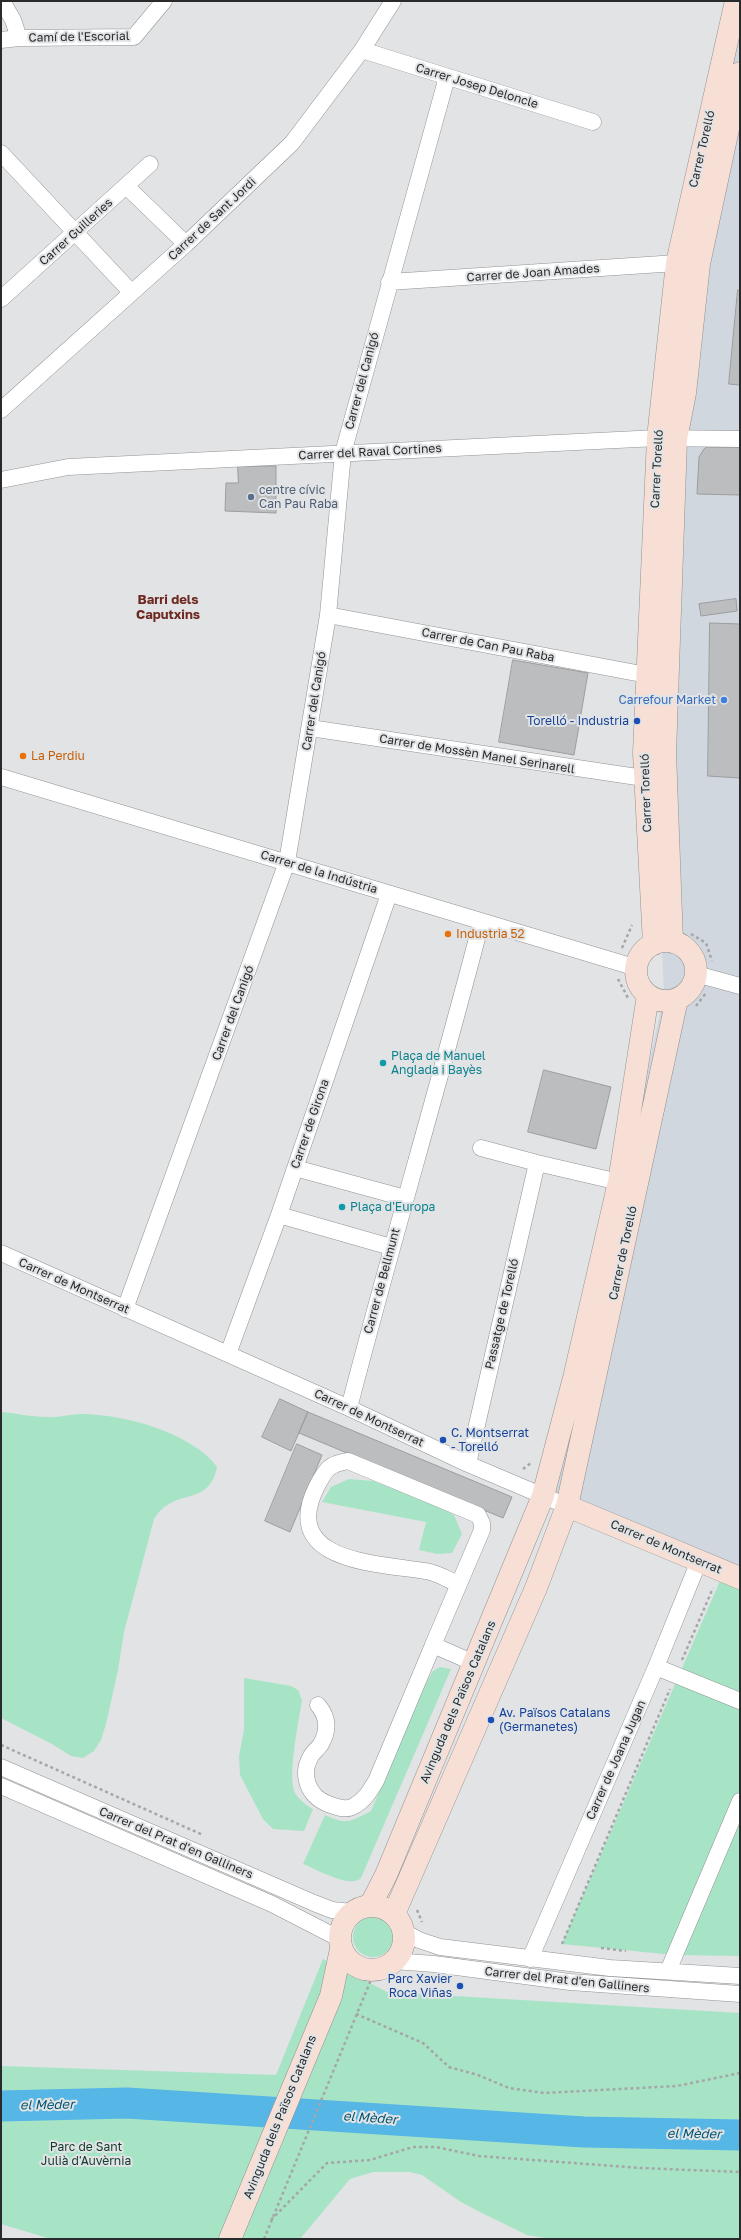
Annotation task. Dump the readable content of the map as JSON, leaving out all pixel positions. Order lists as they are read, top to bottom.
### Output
{
  "streets": {
    "street": [
      "Camí de l'Escorial",
      "Carrer Josep Deloncle",
      "Carrer Torelló",
      "Carrer de Sant Jordi",
      "Carrer Guilleries",
      "Carrer de Joan Amades",
      "Carrer del Canigó",
      "Carrer del Raval Cortines",
      "Carrer de Can Pau Raba",
      "Carrer de Mossèn Manel Serinarell",
      "Carrer de la Indústria",
      "Carrer de Girona",
      "Carrer de Torelló",
      "Carrer de Bellmunt",
      "Carrer de Montserrat",
      "Passatge de Torelló",
      "Avinguda dels Països Catalans",
      "Carrer de Joana Jugan",
      "Carrer del Prat d'en Galliners"
    ]
  },
  "crossings": [
    ["Carrer Josep Deloncle", "Carrer de Sant Jordi"],
    ["Carrer Josep Deloncle", "Carrer del Canigó"],
    ["Carrer Torelló", "Carrer de Joan Amades"],
    ["Carrer Torelló", "Carrer del Raval Cortines"],
    ["Carrer Torelló", "Carrer de Can Pau Raba"],
    ["Carrer Torelló", "Carrer de Mossèn Manel Serinarell"],
    ["Carrer Torelló", "Carrer de la Indústria"],
    ["Carrer Torelló", "Carrer de Torelló"],
    ["Carrer de Joan Amades", "Carrer del Canigó"],
    ["Carrer del Canigó", "Carrer del Raval Cortines"],
    ["Carrer del Canigó", "Carrer de Can Pau Raba"],
    ["Carrer del Canigó", "Carrer de Mossèn Manel Serinarell"],
    ["Carrer del Canigó", "Carrer de la Indústria"],
    ["Carrer del Canigó", "Carrer de Montserrat"],
    ["Carrer de la Indústria", "Carrer de Girona"],
    ["Carrer de la Indústria", "Carrer de Torelló"],
    ["Carrer de la Indústria", "Carrer de Bellmunt"],
    ["Carrer de Girona", "Carrer de Montserrat"],
    ["Carrer de Torelló", "Carrer de Montserrat"],
    ["Carrer de Torelló", "Avinguda dels Països Catalans"],
    ["Carrer de Bellmunt", "Carrer de Montserrat"],
    ["Carrer de Montserrat", "Passatge de Torelló"],
    ["Carrer de Montserrat", "Avinguda dels Països Catalans"],
    ["Carrer de Montserrat", "Carrer de Joana Jugan"],
    ["Avinguda dels Països Catalans", "Carrer del Prat d'en Galliners"],
    ["Carrer de Joana Jugan", "Carrer del Prat d'en Galliners"]
  ],
  "districts": ["Barri dels Caputxins"],
  "water": ["el Mèder"],
  "parks": ["Parc de Sant Julià d'Auvèrnia"],
  "places": [
    "centre cívic Can Pau Raba",
    "Carrefour Market",
    "Torelló - Industria",
    "La Perdiu",
    "Industria 52",
    "Plaça de Manuel Anglada i Bayès",
    "Plaça d'Europa",
    "C. Montserrat - Torelló",
    "Av. Països Catalans (Germanetes)",
    "Parc Xavier Roca Viñas"
  ]
}
